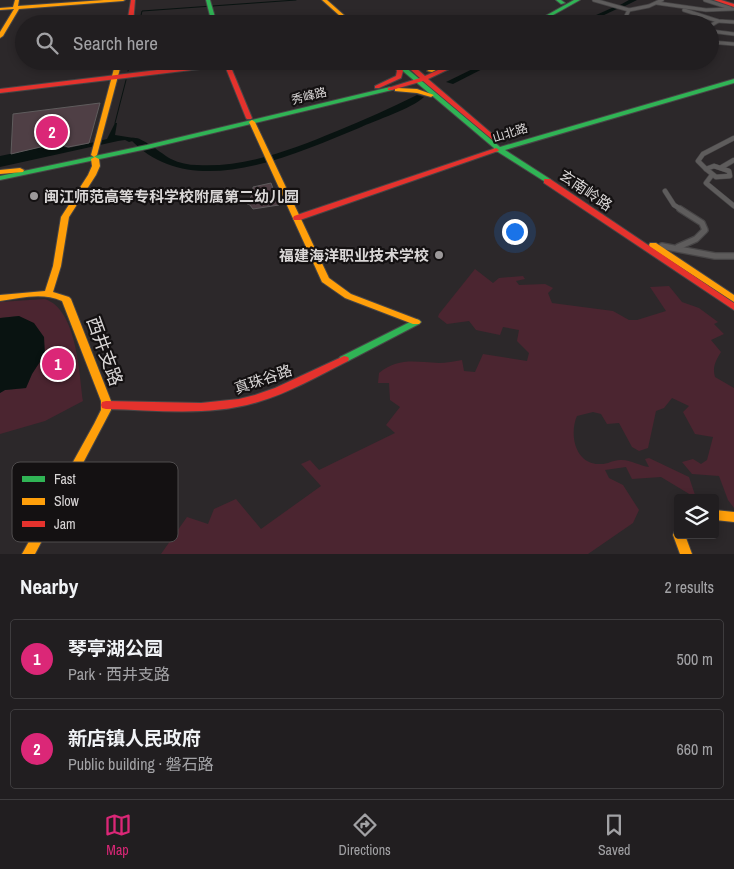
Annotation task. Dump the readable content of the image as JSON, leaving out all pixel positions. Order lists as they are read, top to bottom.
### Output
{
  "streets": {
    "main road": [
      "秀峰路",
      "山北路",
      "玄南岭路",
      "西井支路",
      "真珠谷路"
    ]
  },
  "crossings": [
    ["秀峰路", "玄南岭路"],
    ["山北路", "玄南岭路"],
    ["山北路", "真珠谷路"],
    ["西井支路", "真珠谷路"]
  ],
  "places": ["闽江师范高等专科学校附属第二幼儿园", "福建海洋职业技术学校"],
  "legend": ["Fast", "Slow", "Jam"],
  "page": {
    "search": "Search here",
    "pins": ["2", "1"],
    "heading": ["Nearby", "2 results"],
    "list": [
      {
        "mark": "1",
        "name": "琴亭湖公园",
        "note": "Park · 西井支路",
        "value": "500 m"
      },
      {
        "mark": "2",
        "name": "新店镇人民政府",
        "note": "Public building · 磐石路",
        "value": "660 m"
      }
    ],
    "nav": ["Map", "Directions", "Saved"]
  }
}
